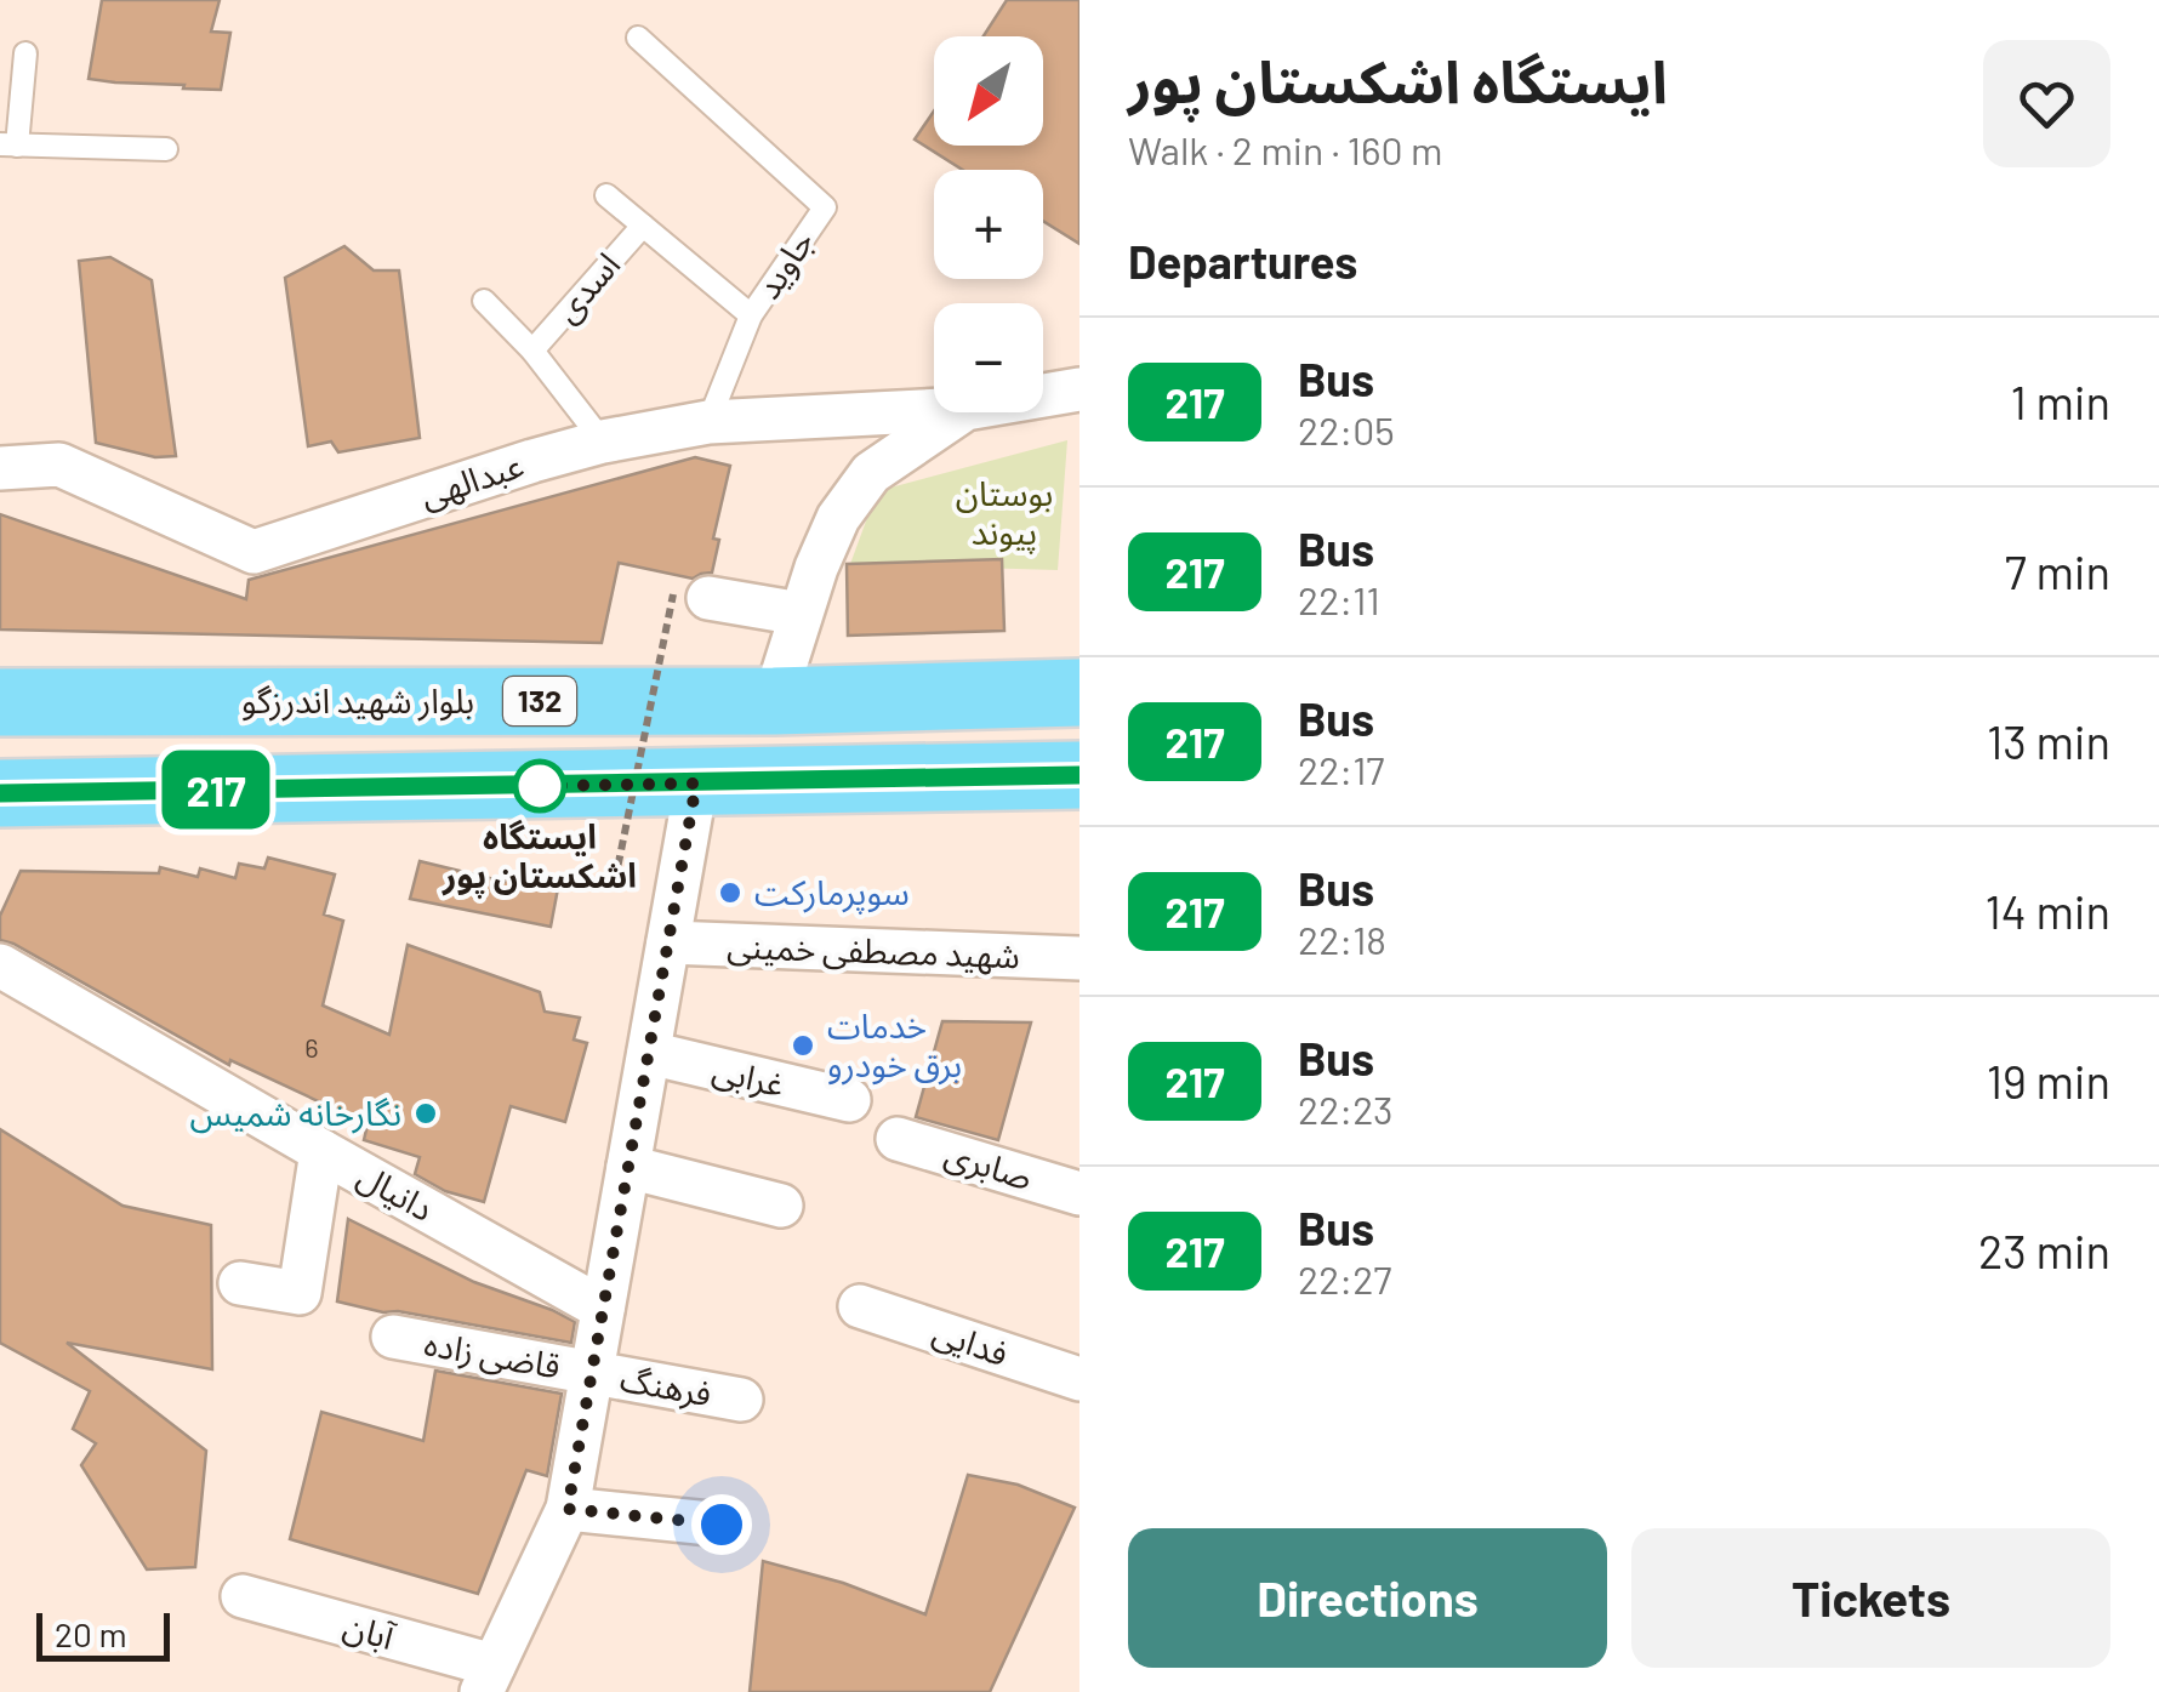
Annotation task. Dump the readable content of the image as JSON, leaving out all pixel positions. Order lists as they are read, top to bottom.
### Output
{
  "streets": {
    "main road": ["بلوار شهید اندرزگو", "132"],
    "street": [
      "عبدالهی",
      "شهید مصطفی خمینی",
      "غرابی",
      "صابری",
      "دانیال",
      "فدایی",
      "قاضی زاده",
      "فرهنگ",
      "آبان"
    ],
    "lane": ["جاوید", "اسدی"]
  },
  "crossings": [
    ["جاوید", "اسدی"],
    ["جاوید", "عبدالهی"],
    ["اسدی", "عبدالهی"],
    ["قاضی زاده", "فرهنگ"]
  ],
  "parks": ["بوستان پیوند"],
  "places": [
    "ایستگاه اشکستان پور",
    "سوپرمارکت",
    "خدمات برق خودرو",
    "نگارخانه شمیس"
  ],
  "lines": ["bus line 217"],
  "house_numbers": ["6"],
  "scale_bar": "20 m",
  "north": "bottom left",
  "page": {
    "on_map": "217",
    "heading": [
      ["ایستگاه اشکستان پور", "Walk · 2 min · 160 m"],
      "Departures"
    ],
    "map_buttons": ["+", "−"],
    "list": [
      {
        "mark": "217",
        "name": "Bus",
        "note": "22:05",
        "value": "1 min"
      },
      {
        "mark": "217",
        "name": "Bus",
        "note": "22:11",
        "value": "7 min"
      },
      {
        "mark": "217",
        "name": "Bus",
        "note": "22:17",
        "value": "13 min"
      },
      {
        "mark": "217",
        "name": "Bus",
        "note": "22:18",
        "value": "14 min"
      },
      {
        "mark": "217",
        "name": "Bus",
        "note": "22:23",
        "value": "19 min"
      },
      {
        "mark": "217",
        "name": "Bus",
        "note": "22:27",
        "value": "23 min"
      }
    ],
    "buttons": ["Directions", "Tickets"],
    "scale": "20 m"
  }
}
